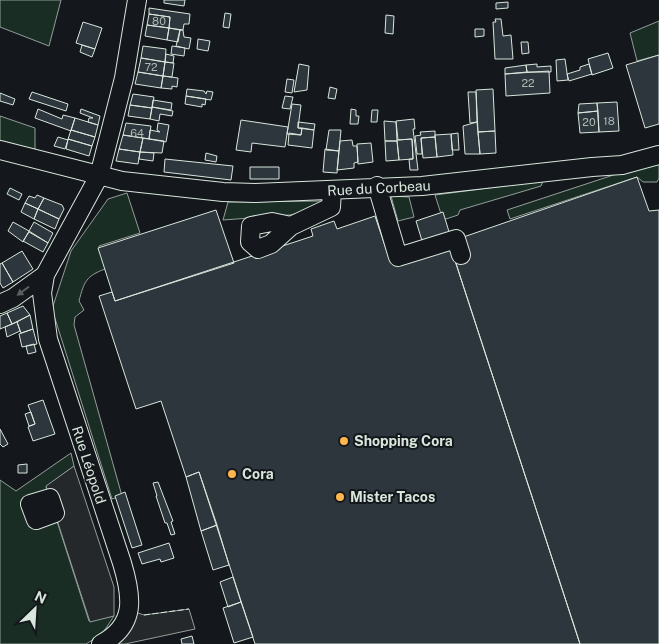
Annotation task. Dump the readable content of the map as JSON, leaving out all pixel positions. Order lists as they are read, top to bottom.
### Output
{
  "streets": {
    "street": ["Rue du Corbeau", "Rue Léopold"]
  },
  "places": ["Shopping Cora", "Cora", "Mister Tacos"],
  "house_numbers": [
    "80",
    "72",
    "22",
    "18",
    "20",
    "64"
  ],
  "north": "top right"
}
